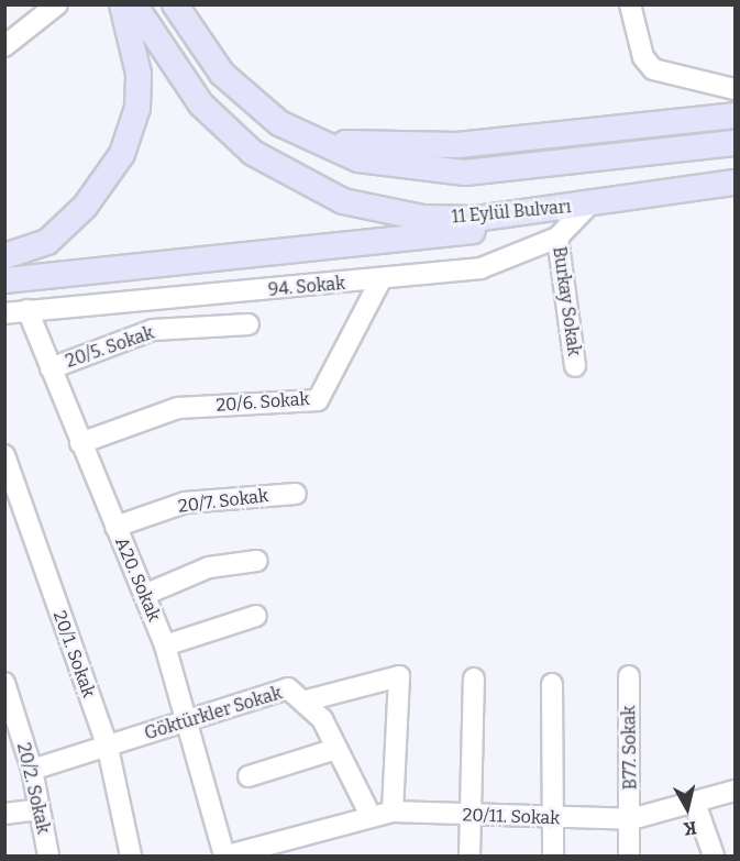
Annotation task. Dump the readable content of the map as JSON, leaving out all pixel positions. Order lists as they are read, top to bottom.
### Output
{
  "streets": {
    "main road": ["11 Eylül Bulvarı"],
    "street": [
      "94. Sokak",
      "Burkay Sokak",
      "20/5. Sokak",
      "20/6. Sokak",
      "20/7. Sokak",
      "A20. Sokak",
      "20/1. Sokak",
      "Göktürkler Sokak",
      "B77. Sokak",
      "20/2. Sokak",
      "20/11. Sokak"
    ]
  },
  "crossings": [
    ["11 Eylül Bulvarı", "94. Sokak"],
    ["94. Sokak", "Burkay Sokak"],
    ["94. Sokak", "20/6. Sokak"],
    ["94. Sokak", "A20. Sokak"],
    ["20/5. Sokak", "A20. Sokak"],
    ["20/6. Sokak", "A20. Sokak"],
    ["20/7. Sokak", "A20. Sokak"],
    ["A20. Sokak", "Göktürkler Sokak"],
    ["A20. Sokak", "20/11. Sokak"],
    ["20/1. Sokak", "Göktürkler Sokak"],
    ["Göktürkler Sokak", "20/2. Sokak"],
    ["Göktürkler Sokak", "20/11. Sokak"],
    ["B77. Sokak", "20/11. Sokak"]
  ],
  "north": "bottom"
}
